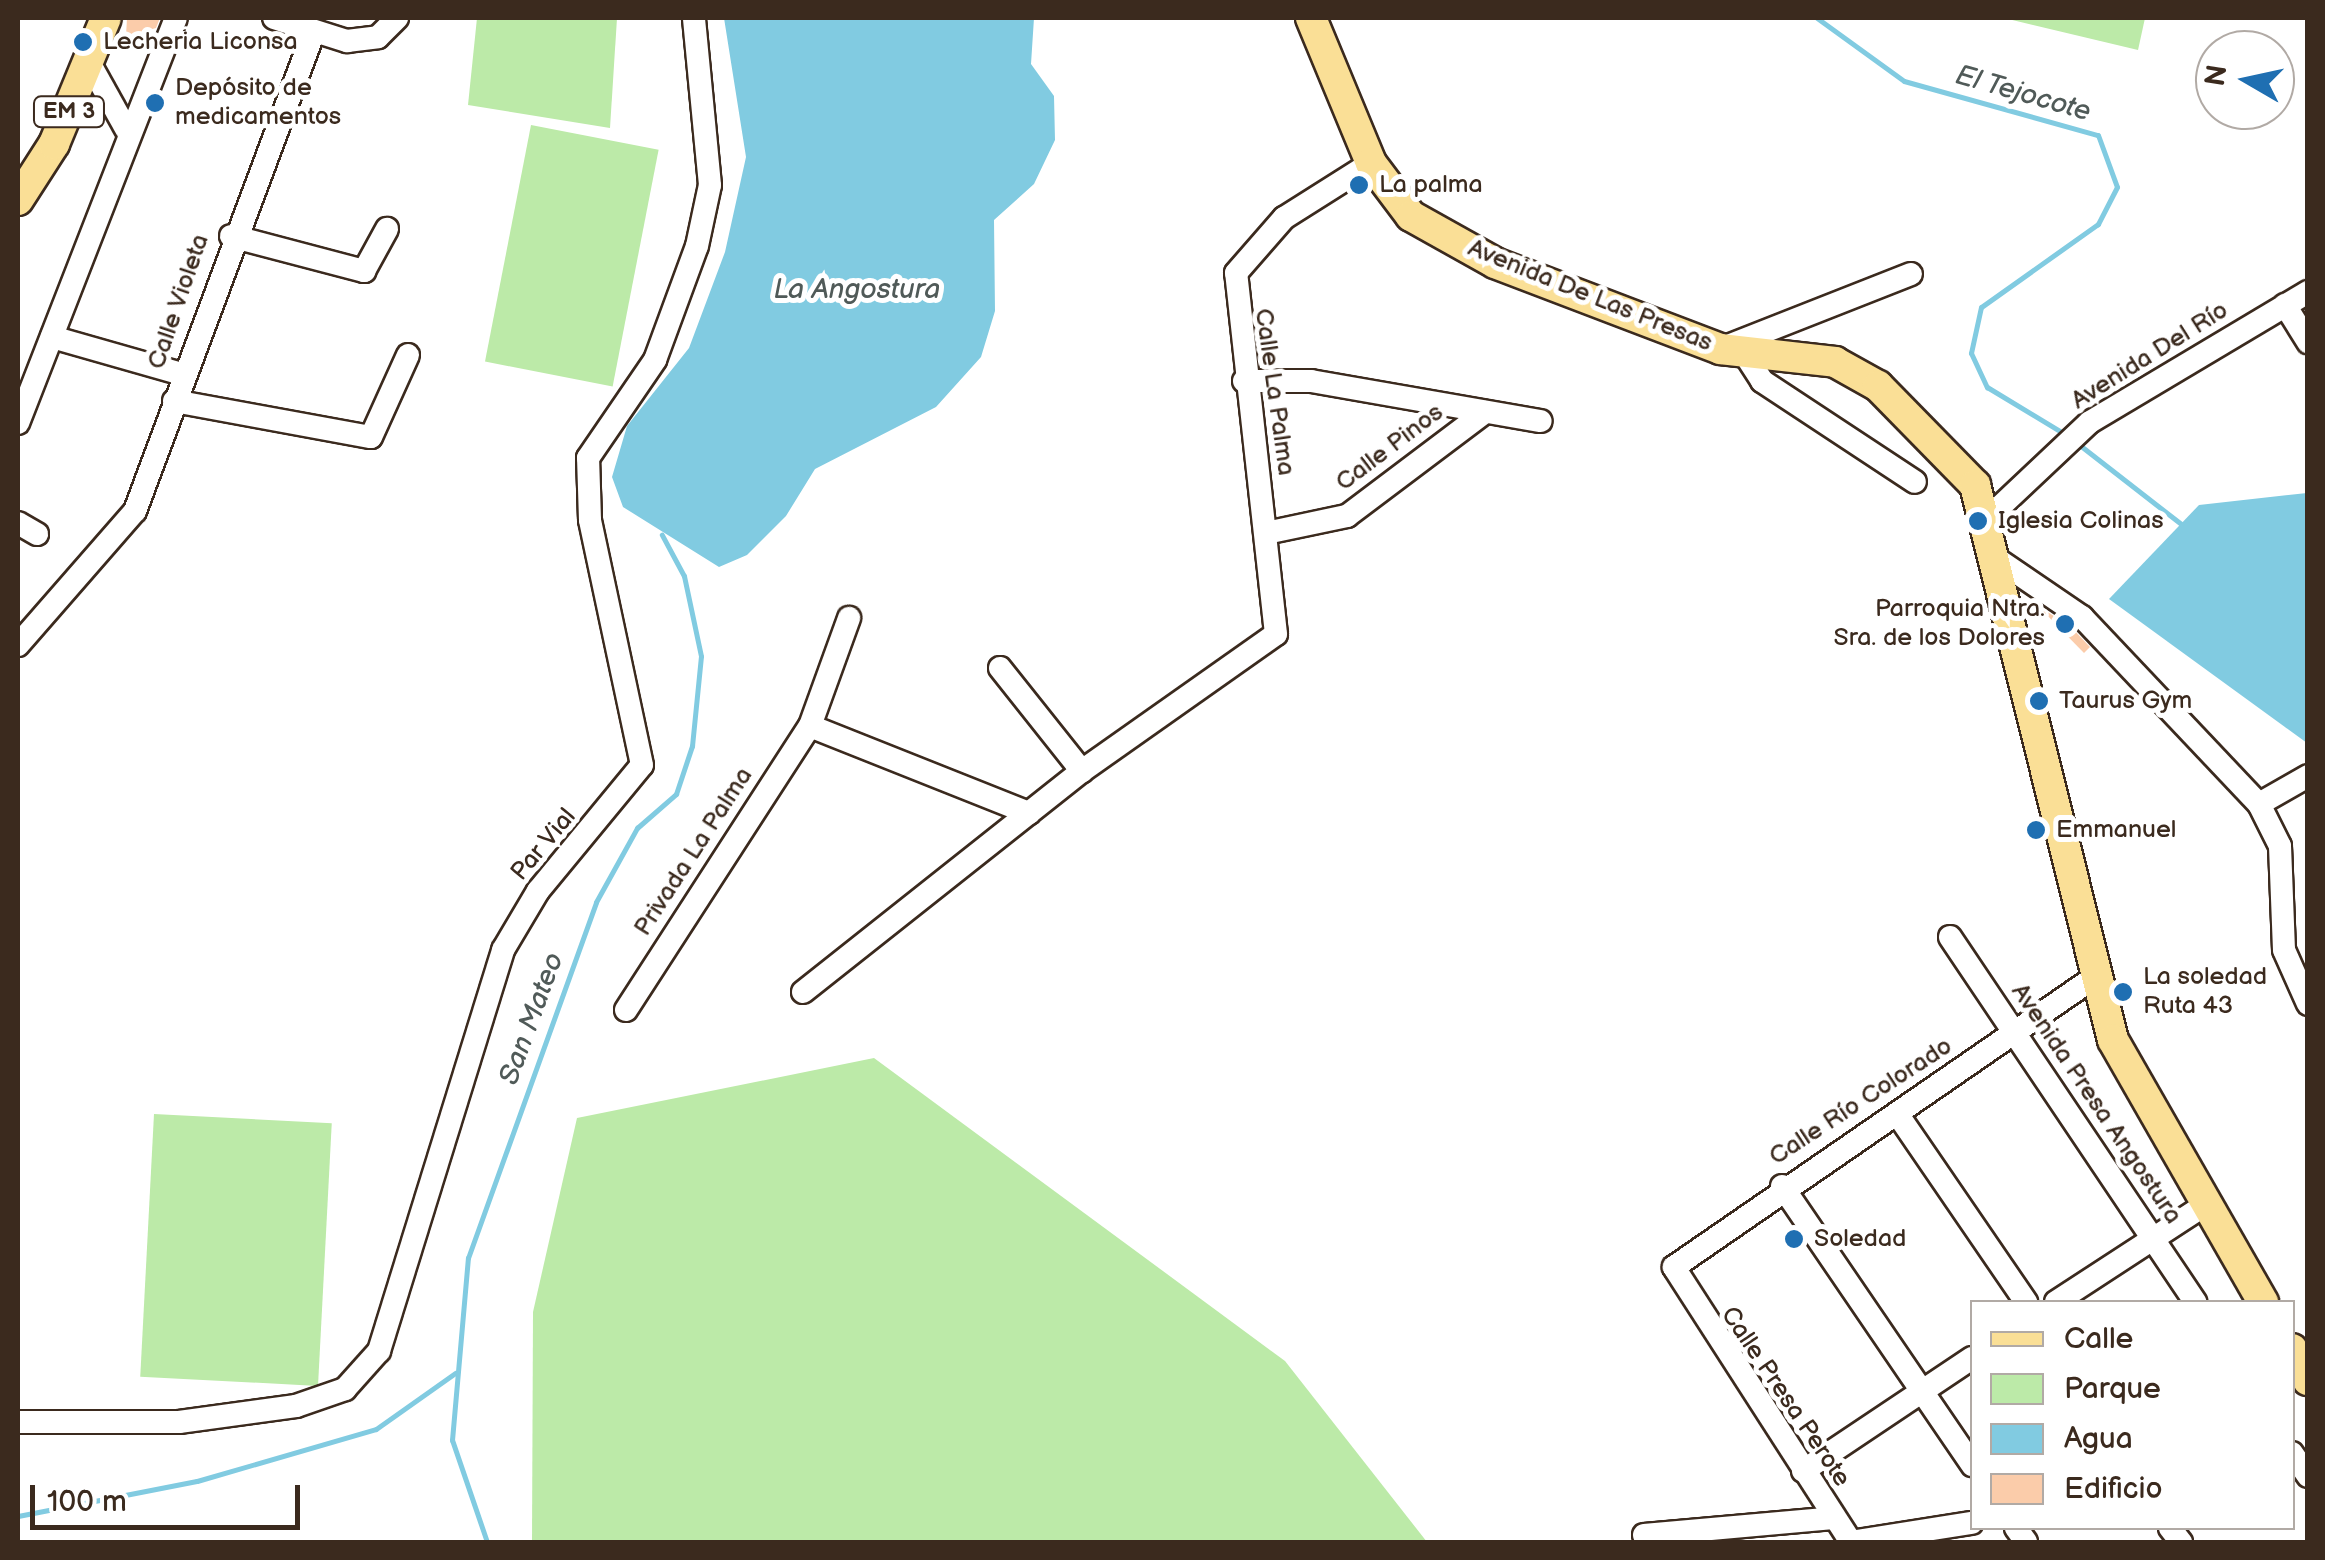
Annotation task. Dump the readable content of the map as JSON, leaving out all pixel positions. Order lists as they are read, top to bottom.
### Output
{
  "streets": {
    "main road": ["EM 3", "Avenida De Las Presas"],
    "street": [
      "Calle Violeta",
      "Avenida Del Río",
      "Calle La Palma",
      "Calle Pinos",
      "Par Vial",
      "Privada La Palma",
      "Calle Río Colorado",
      "Avenida Presa Angostura",
      "Calle Presa Perote"
    ]
  },
  "crossings": [
    ["Avenida De Las Presas", "Avenida Del Río"],
    ["Avenida De Las Presas", "Calle La Palma"],
    ["Avenida De Las Presas", "Calle Río Colorado"],
    ["Calle La Palma", "Calle Pinos"],
    ["Calle Río Colorado", "Avenida Presa Angostura"],
    ["Calle Río Colorado", "Calle Presa Perote"]
  ],
  "water": ["El Tejocote", "La Angostura", "San Mateo"],
  "places": [
    "Lecheria Liconsa",
    "Depósito de medicamentos",
    "La palma",
    "Iglesia Colinas",
    "Parroquia Ntra. Sra. de los Dolores",
    "Taurus Gym",
    "Emmanuel",
    "La soledad Ruta 43",
    "Soledad"
  ],
  "legend": [
    "Calle",
    "Parque",
    "Agua",
    "Edificio"
  ],
  "scale_bar": "100 m",
  "north": "left"
}
